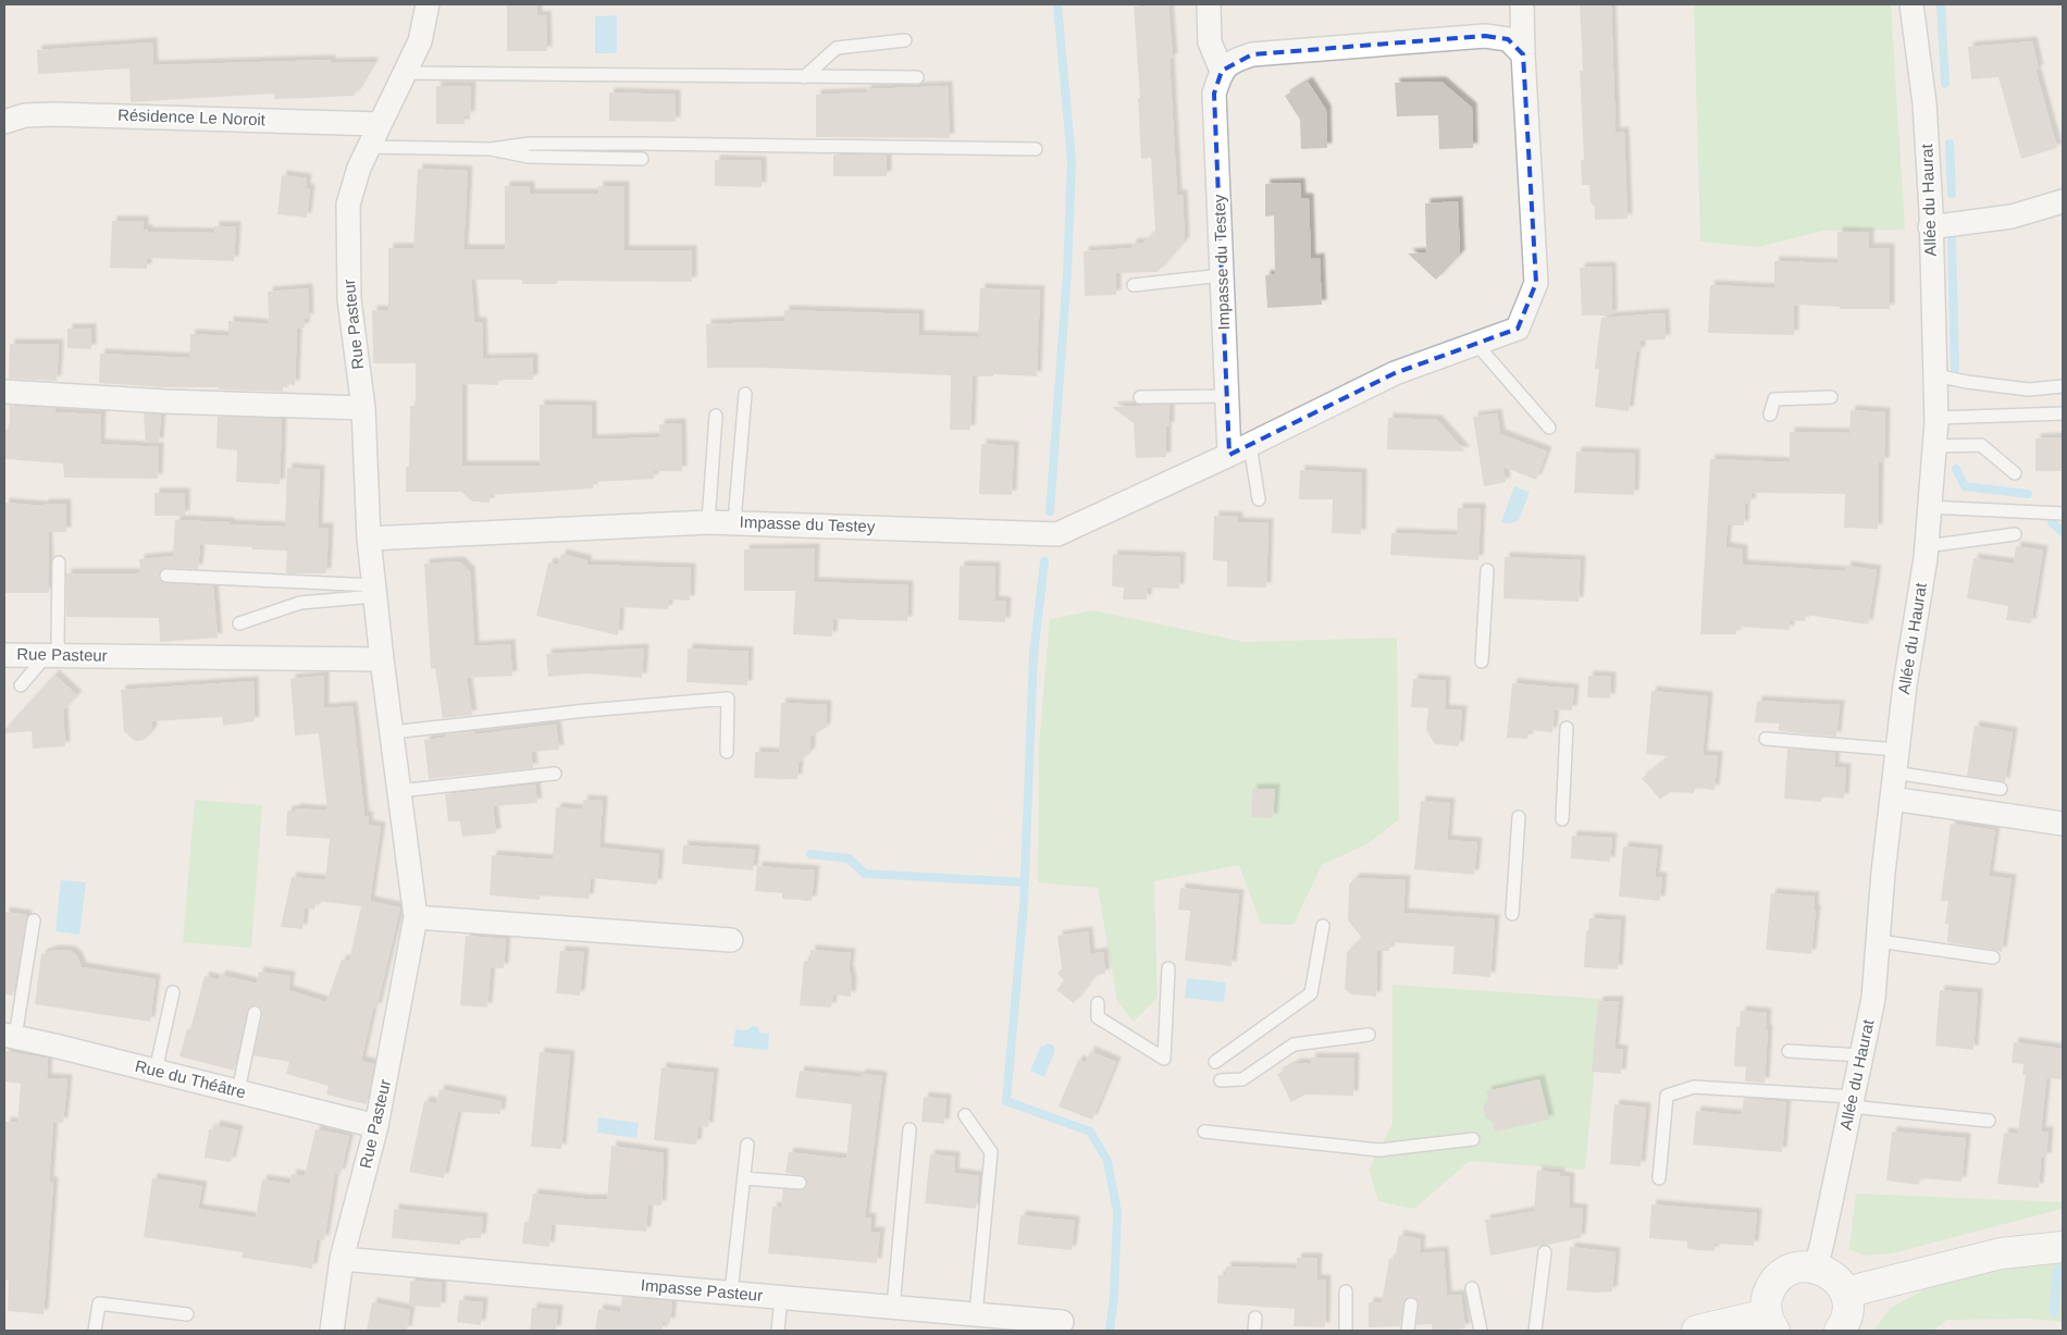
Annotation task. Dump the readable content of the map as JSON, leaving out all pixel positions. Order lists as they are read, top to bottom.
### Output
{
  "streets": {
    "street": [
      "Résidence Le Noroit",
      "Allée du Haurat",
      "Impasse du Testey",
      "Rue Pasteur",
      "Rue du Théâtre",
      "Impasse Pasteur"
    ]
  },
  "crossings": [
    ["Résidence Le Noroit", "Rue Pasteur"],
    ["Impasse du Testey", "Rue Pasteur"],
    ["Rue Pasteur", "Rue du Théâtre"],
    ["Rue Pasteur", "Impasse Pasteur"]
  ]
}
